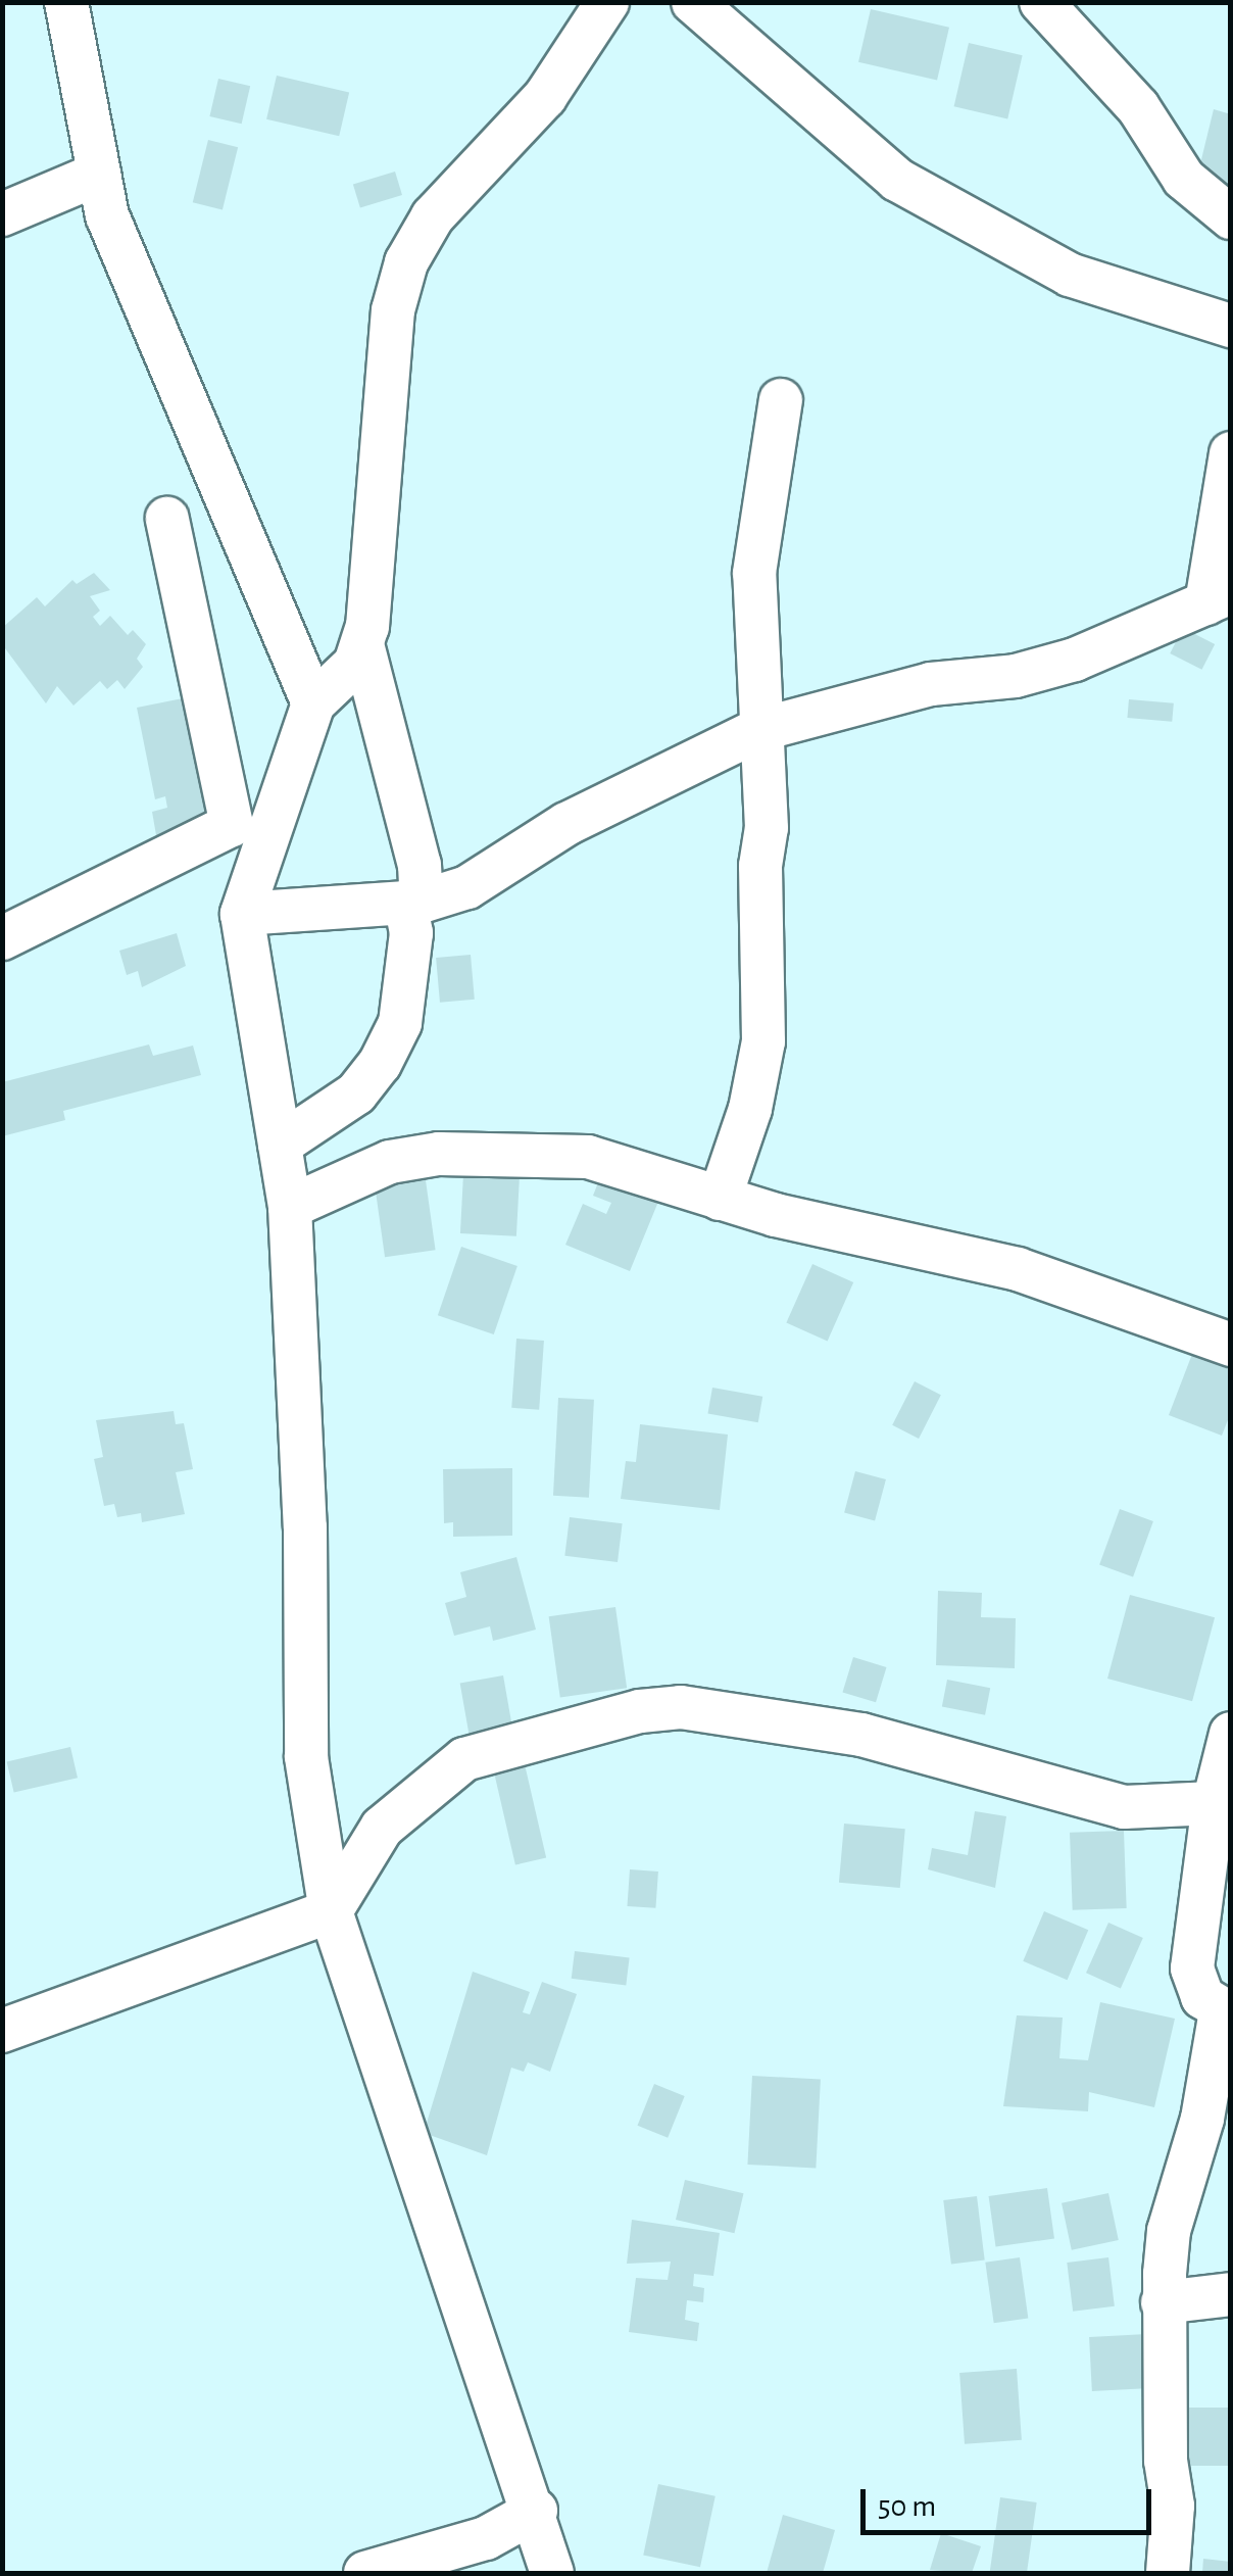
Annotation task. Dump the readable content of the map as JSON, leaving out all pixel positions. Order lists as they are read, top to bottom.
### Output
{
  "scale_bar": "50 m"
}
